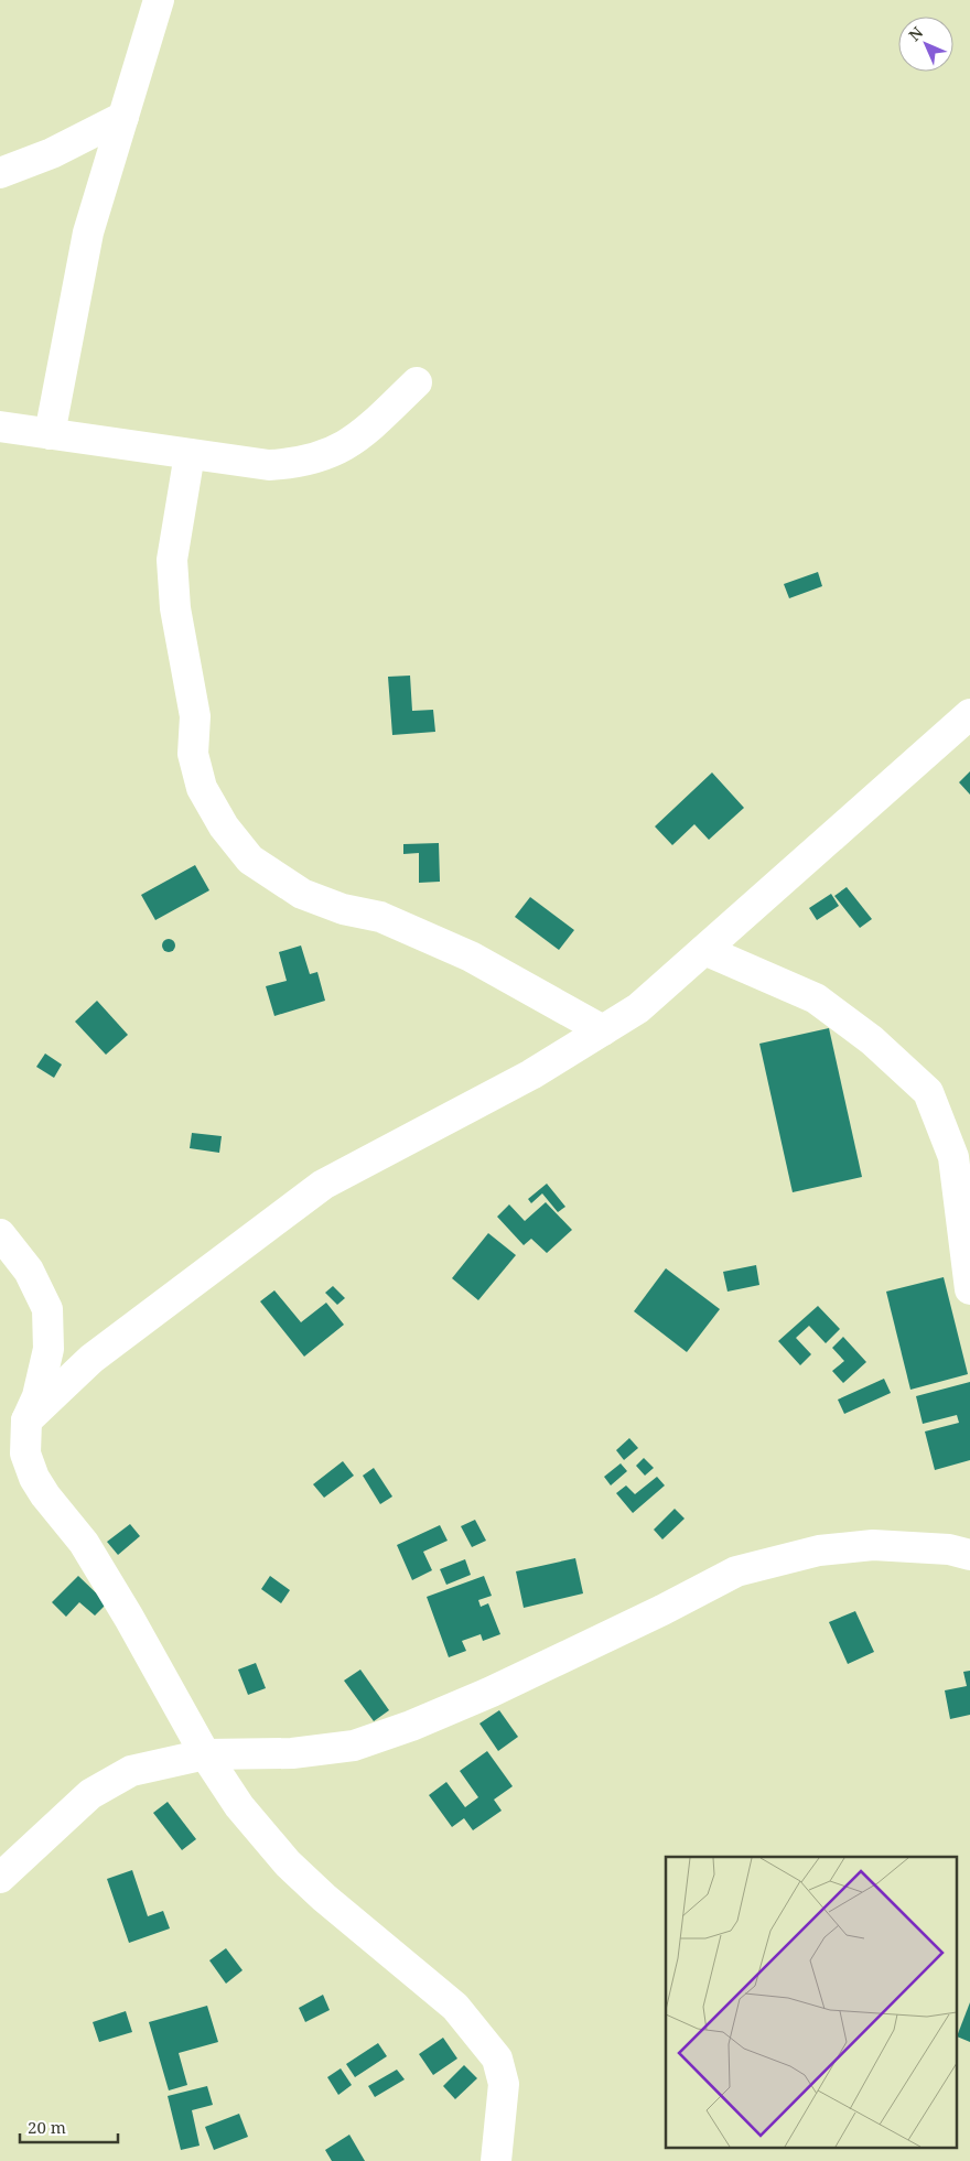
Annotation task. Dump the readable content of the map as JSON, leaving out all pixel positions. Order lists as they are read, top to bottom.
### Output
{
  "scale_bar": "20 m",
  "north": "top left"
}
